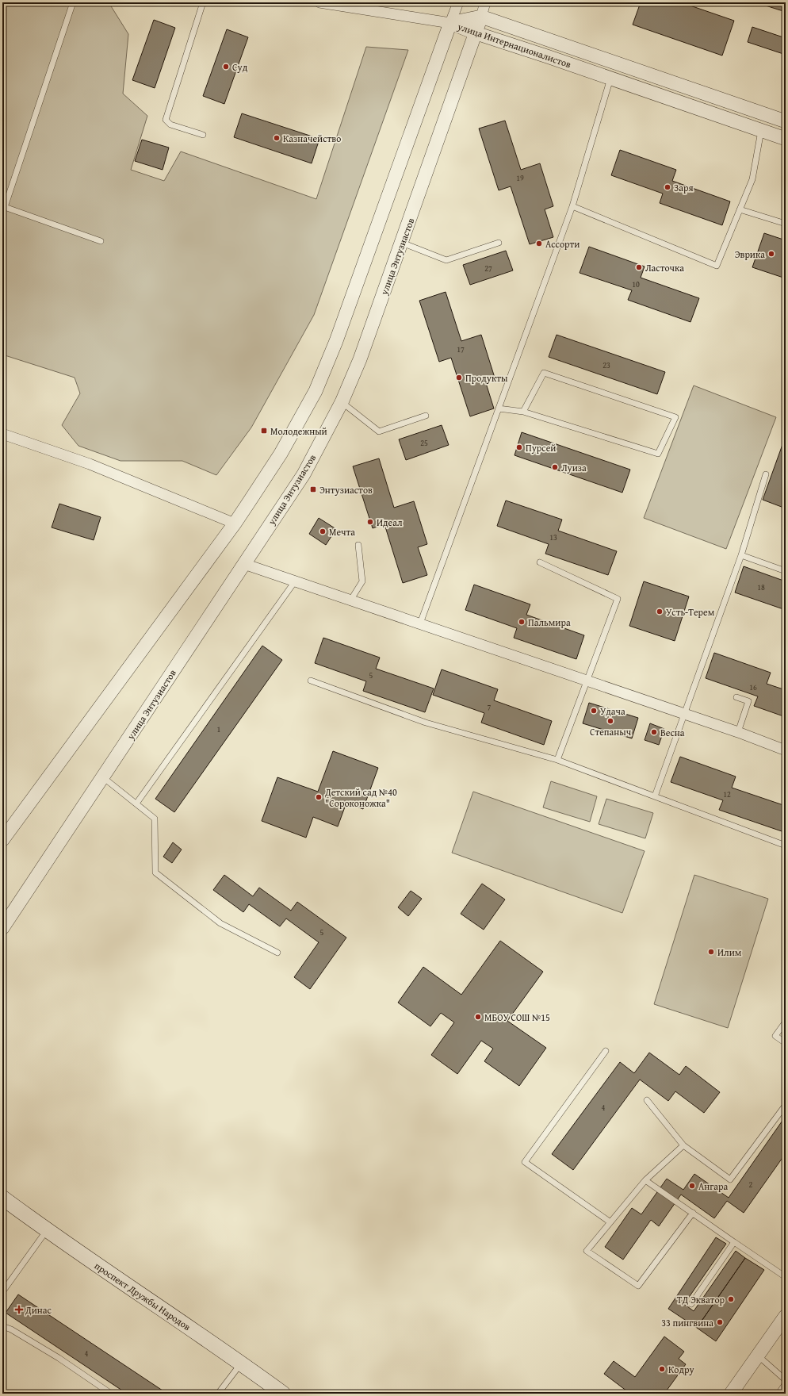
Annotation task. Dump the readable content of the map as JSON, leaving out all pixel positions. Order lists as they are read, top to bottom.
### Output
{
  "streets": {
    "main road": ["проспект Дружбы Народов"],
    "street": ["улица Интернационалистов", "улица Энтузиастов"]
  },
  "crossings": [
    ["улица Интернационалистов", "улица Энтузиастов"]
  ],
  "places": {
    "other": [
      "Суд",
      "Казначейство",
      "Заря",
      "Ассорти",
      "Эврика",
      "Ласточка",
      "Продукты",
      "Пурсей",
      "Луиза",
      "Идеал",
      "Мечта",
      "Усть-Терем",
      "Пальмира",
      "Удача",
      "Степаныч",
      "Весна",
      "Детский сад №40 \"Сороконожка\"",
      "Илим",
      "МБОУ СОШ №15",
      "Ангара",
      "ТД Экватор",
      "33 пингвина",
      "Кодру"
    ],
    "transit": ["Молодежный", "Энтузиастов"],
    "health": ["Динас"]
  },
  "house_numbers": [
    "19",
    "27",
    "10",
    "17",
    "23",
    "25",
    "13",
    "18",
    "5",
    "16",
    "7",
    "1",
    "12",
    "5",
    "4",
    "2",
    "4"
  ]
}
